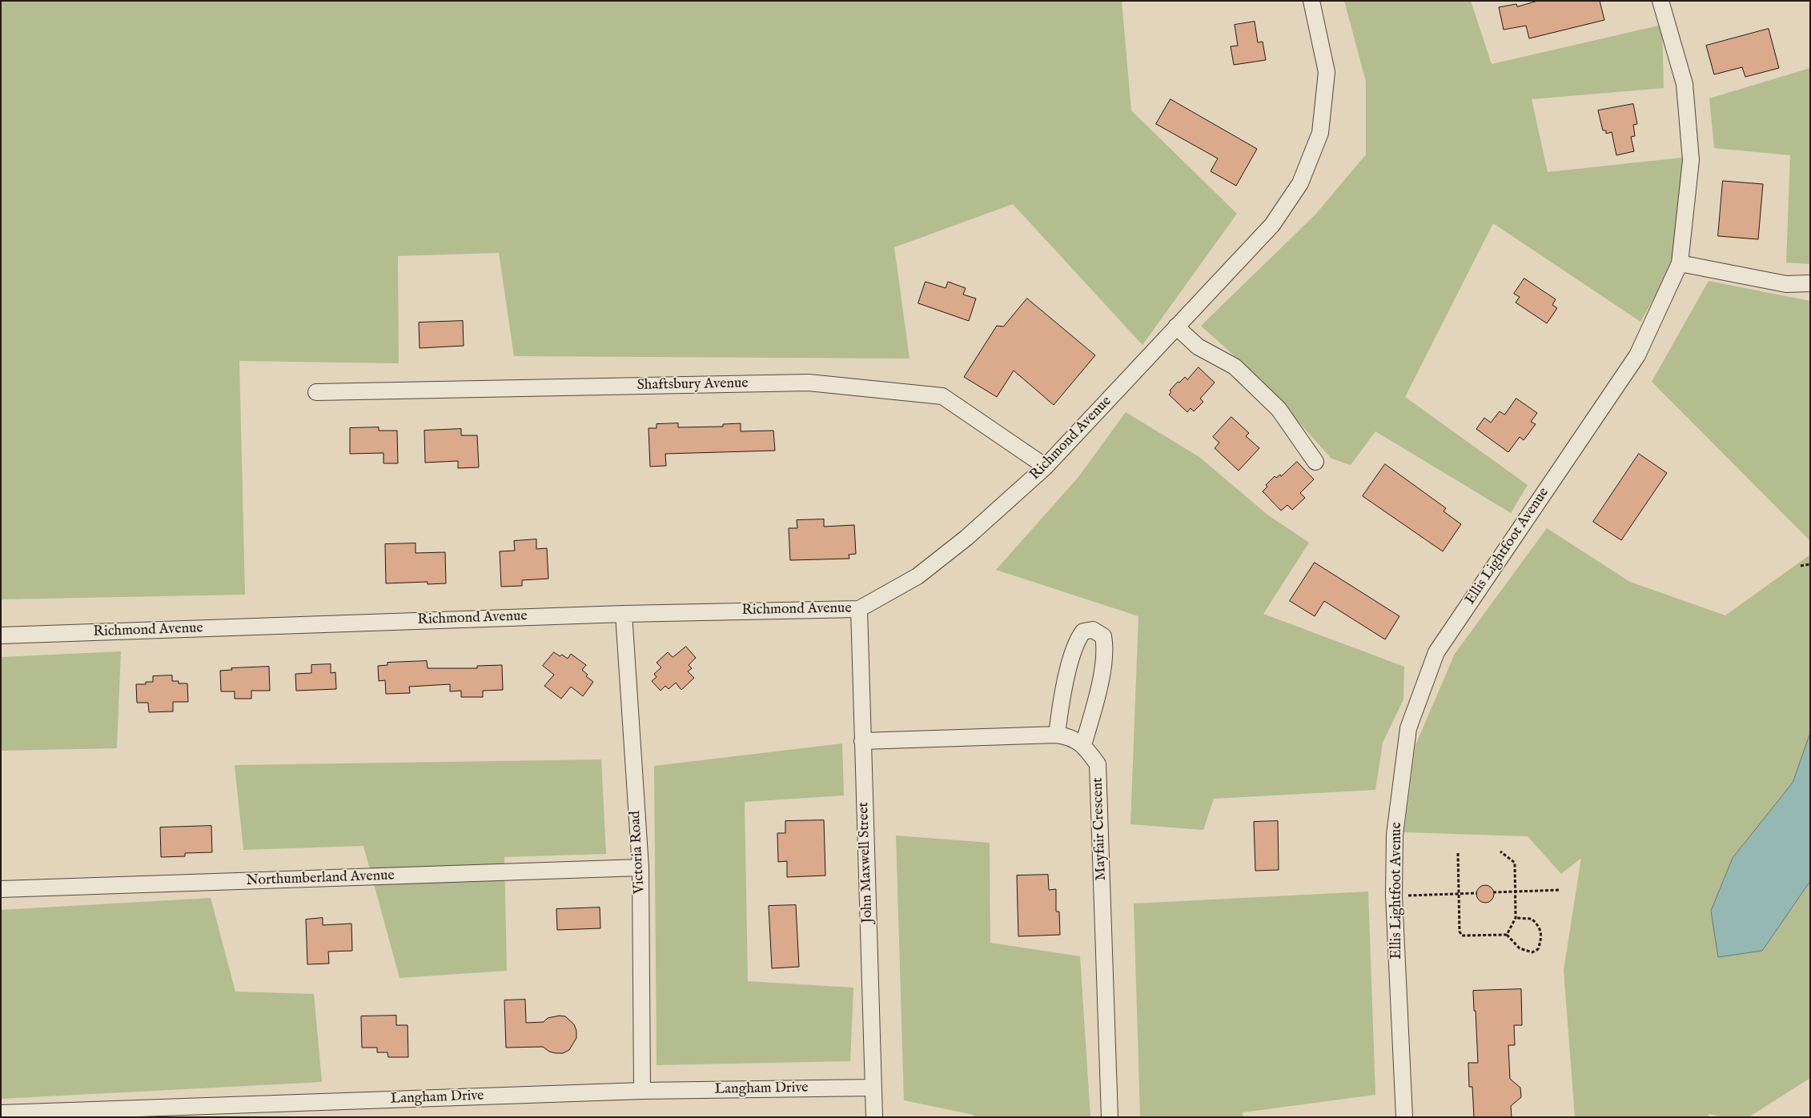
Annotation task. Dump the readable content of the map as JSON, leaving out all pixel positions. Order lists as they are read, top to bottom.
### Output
{
  "streets": {
    "street": [
      "Shaftsbury Avenue",
      "Richmond Avenue",
      "Ellis Lightfoot Avenue",
      "Mayfair Crescent",
      "Victoria Road",
      "John Maxwell Street",
      "Northumberland Avenue",
      "Langham Drive"
    ]
  },
  "crossings": [
    ["Shaftsbury Avenue", "Richmond Avenue"],
    ["Richmond Avenue", "Victoria Road"],
    ["Richmond Avenue", "John Maxwell Street"],
    ["Mayfair Crescent", "John Maxwell Street"],
    ["Victoria Road", "Northumberland Avenue"],
    ["Victoria Road", "Langham Drive"],
    ["John Maxwell Street", "Langham Drive"]
  ]
}
